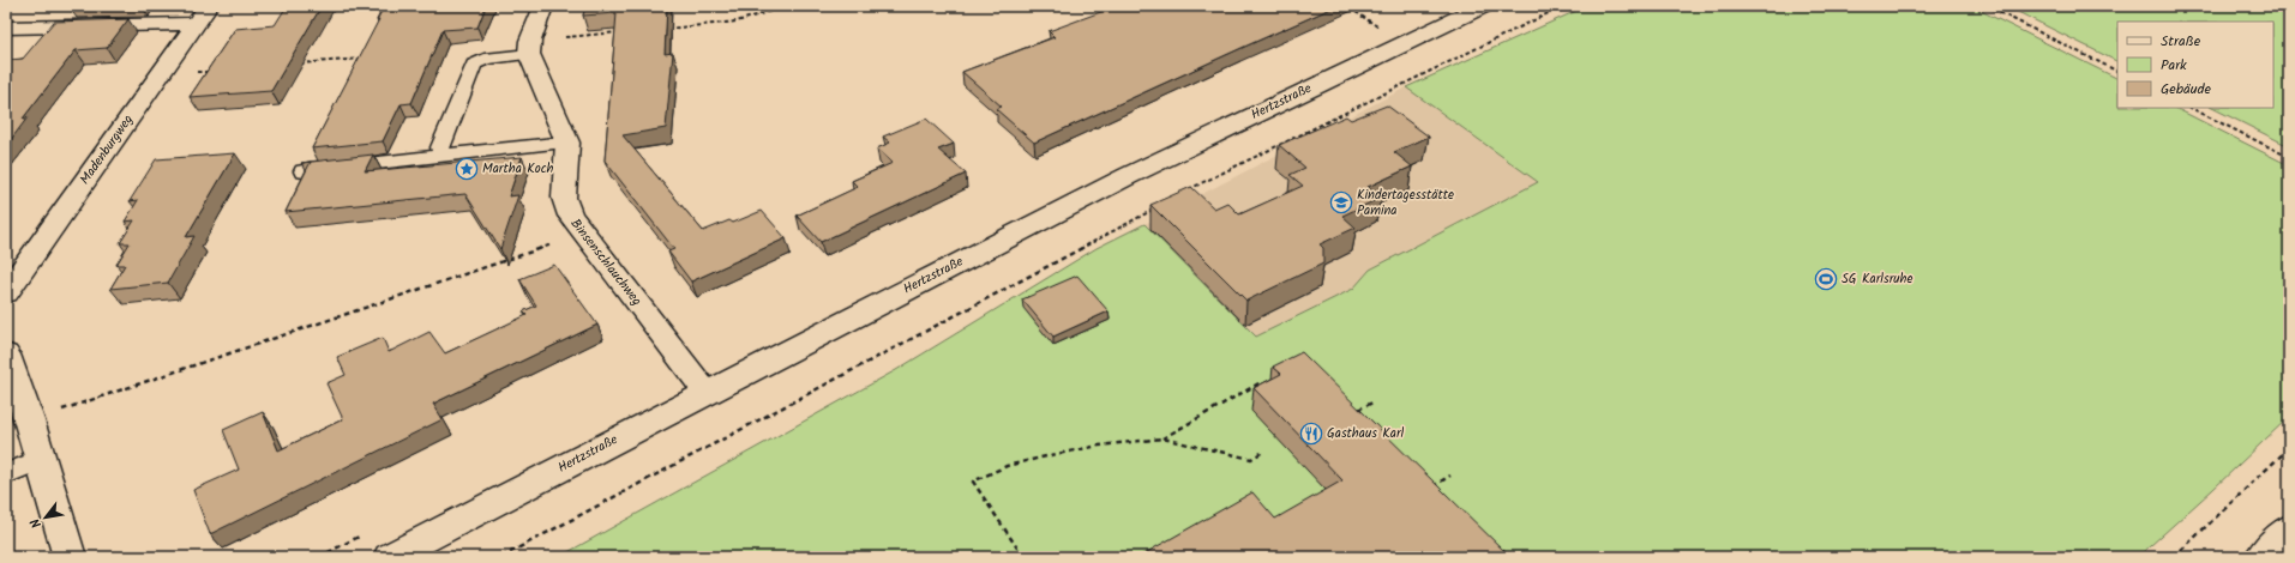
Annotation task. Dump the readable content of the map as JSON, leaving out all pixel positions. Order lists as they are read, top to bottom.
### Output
{
  "streets": {
    "street": ["Hertzstraße", "Madenburgweg", "Binsenschlauchweg"]
  },
  "crossings": [
    ["Hertzstraße", "Binsenschlauchweg"]
  ],
  "places": {
    "place": ["Martha Koch"],
    "school or university": ["Kindertagesstätte Pamina"],
    "sports": ["SG Karlsruhe"],
    "restaurant": ["Gasthaus Karl"]
  },
  "legend": ["Straße", "Park", "Gebäude"],
  "north": "bottom left"
}
